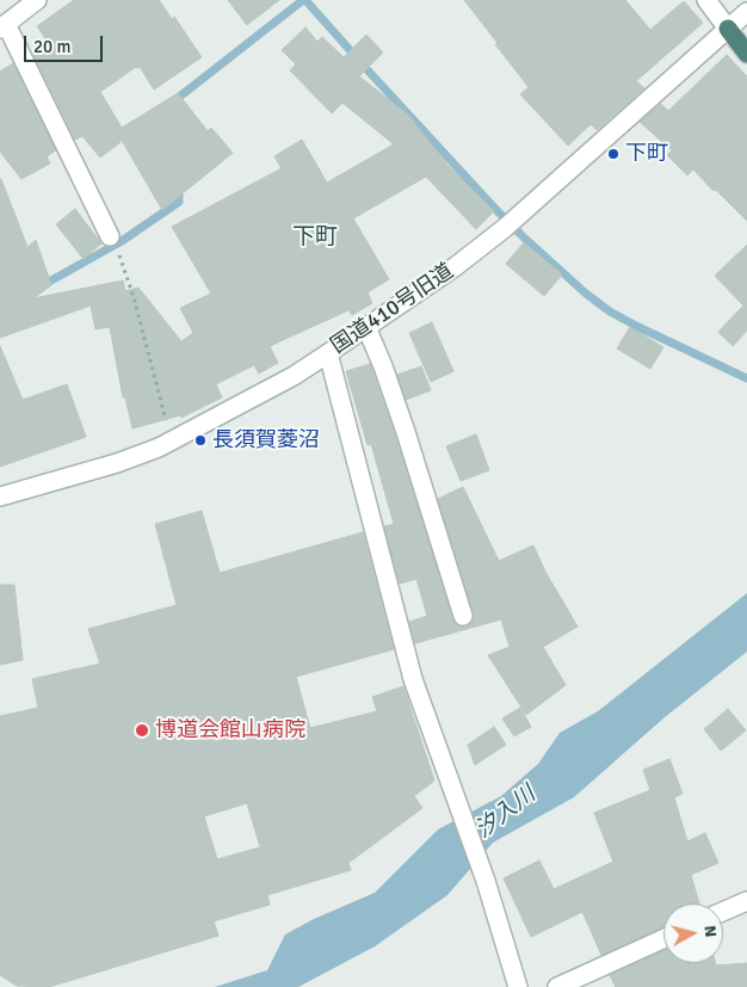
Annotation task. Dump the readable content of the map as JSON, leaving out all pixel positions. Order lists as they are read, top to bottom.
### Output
{
  "streets": {
    "street": ["国道410号旧道"]
  },
  "districts": ["下町"],
  "water": ["汐入川"],
  "places": ["下町", "長須賀菱沼", "博道会館山病院"],
  "scale_bar": "20 m",
  "north": "right"
}
